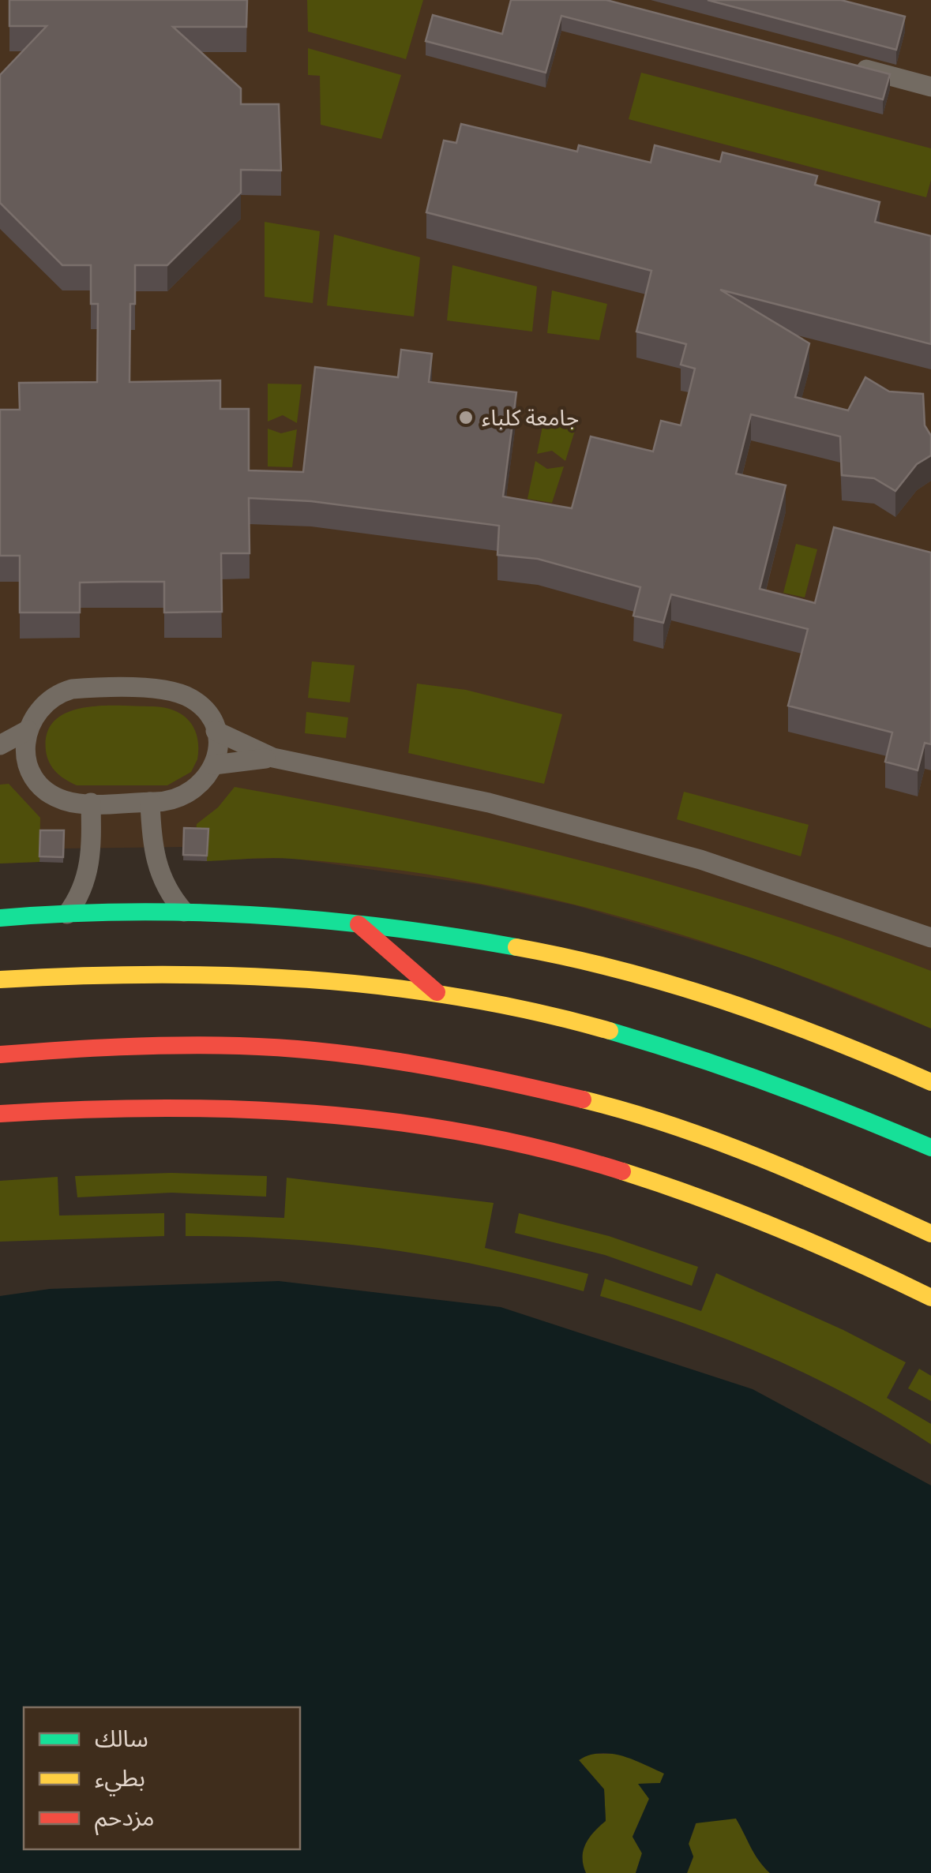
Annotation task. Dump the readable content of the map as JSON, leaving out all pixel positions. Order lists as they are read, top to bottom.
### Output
{
  "places": ["جامعة كلباء"],
  "legend": ["سالك", "بطيء", "مزدحم"]
}
